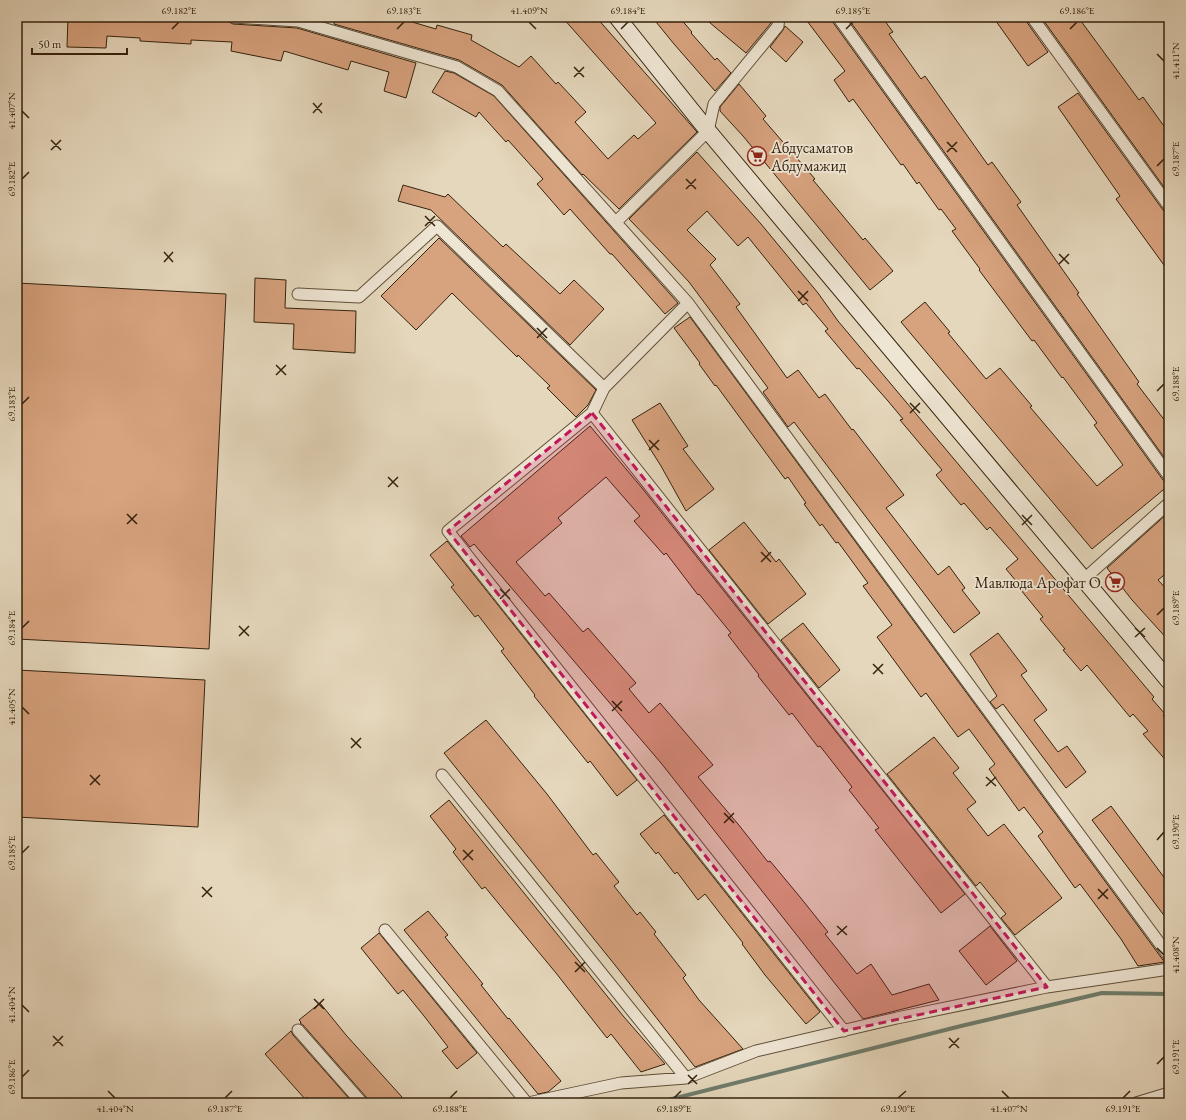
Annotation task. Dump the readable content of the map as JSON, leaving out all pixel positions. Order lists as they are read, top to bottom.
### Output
{
  "places": {
    "supermarket": ["Абдусаматов Абдумажид", "Мавлюда Арофат О"]
  },
  "scale_bar": "50 m",
  "coordinates": [
    "69.182°E",
    "69.183°E",
    "41.409°N",
    "69.184°E",
    "69.185°E",
    "69.186°E",
    "41.411°N",
    "41.407°N",
    "69.187°E",
    "69.188°E",
    "69.189°E",
    "41.405°N",
    "69.190°E",
    "41.408°N",
    "41.404°N",
    "69.191°E"
  ]
}
